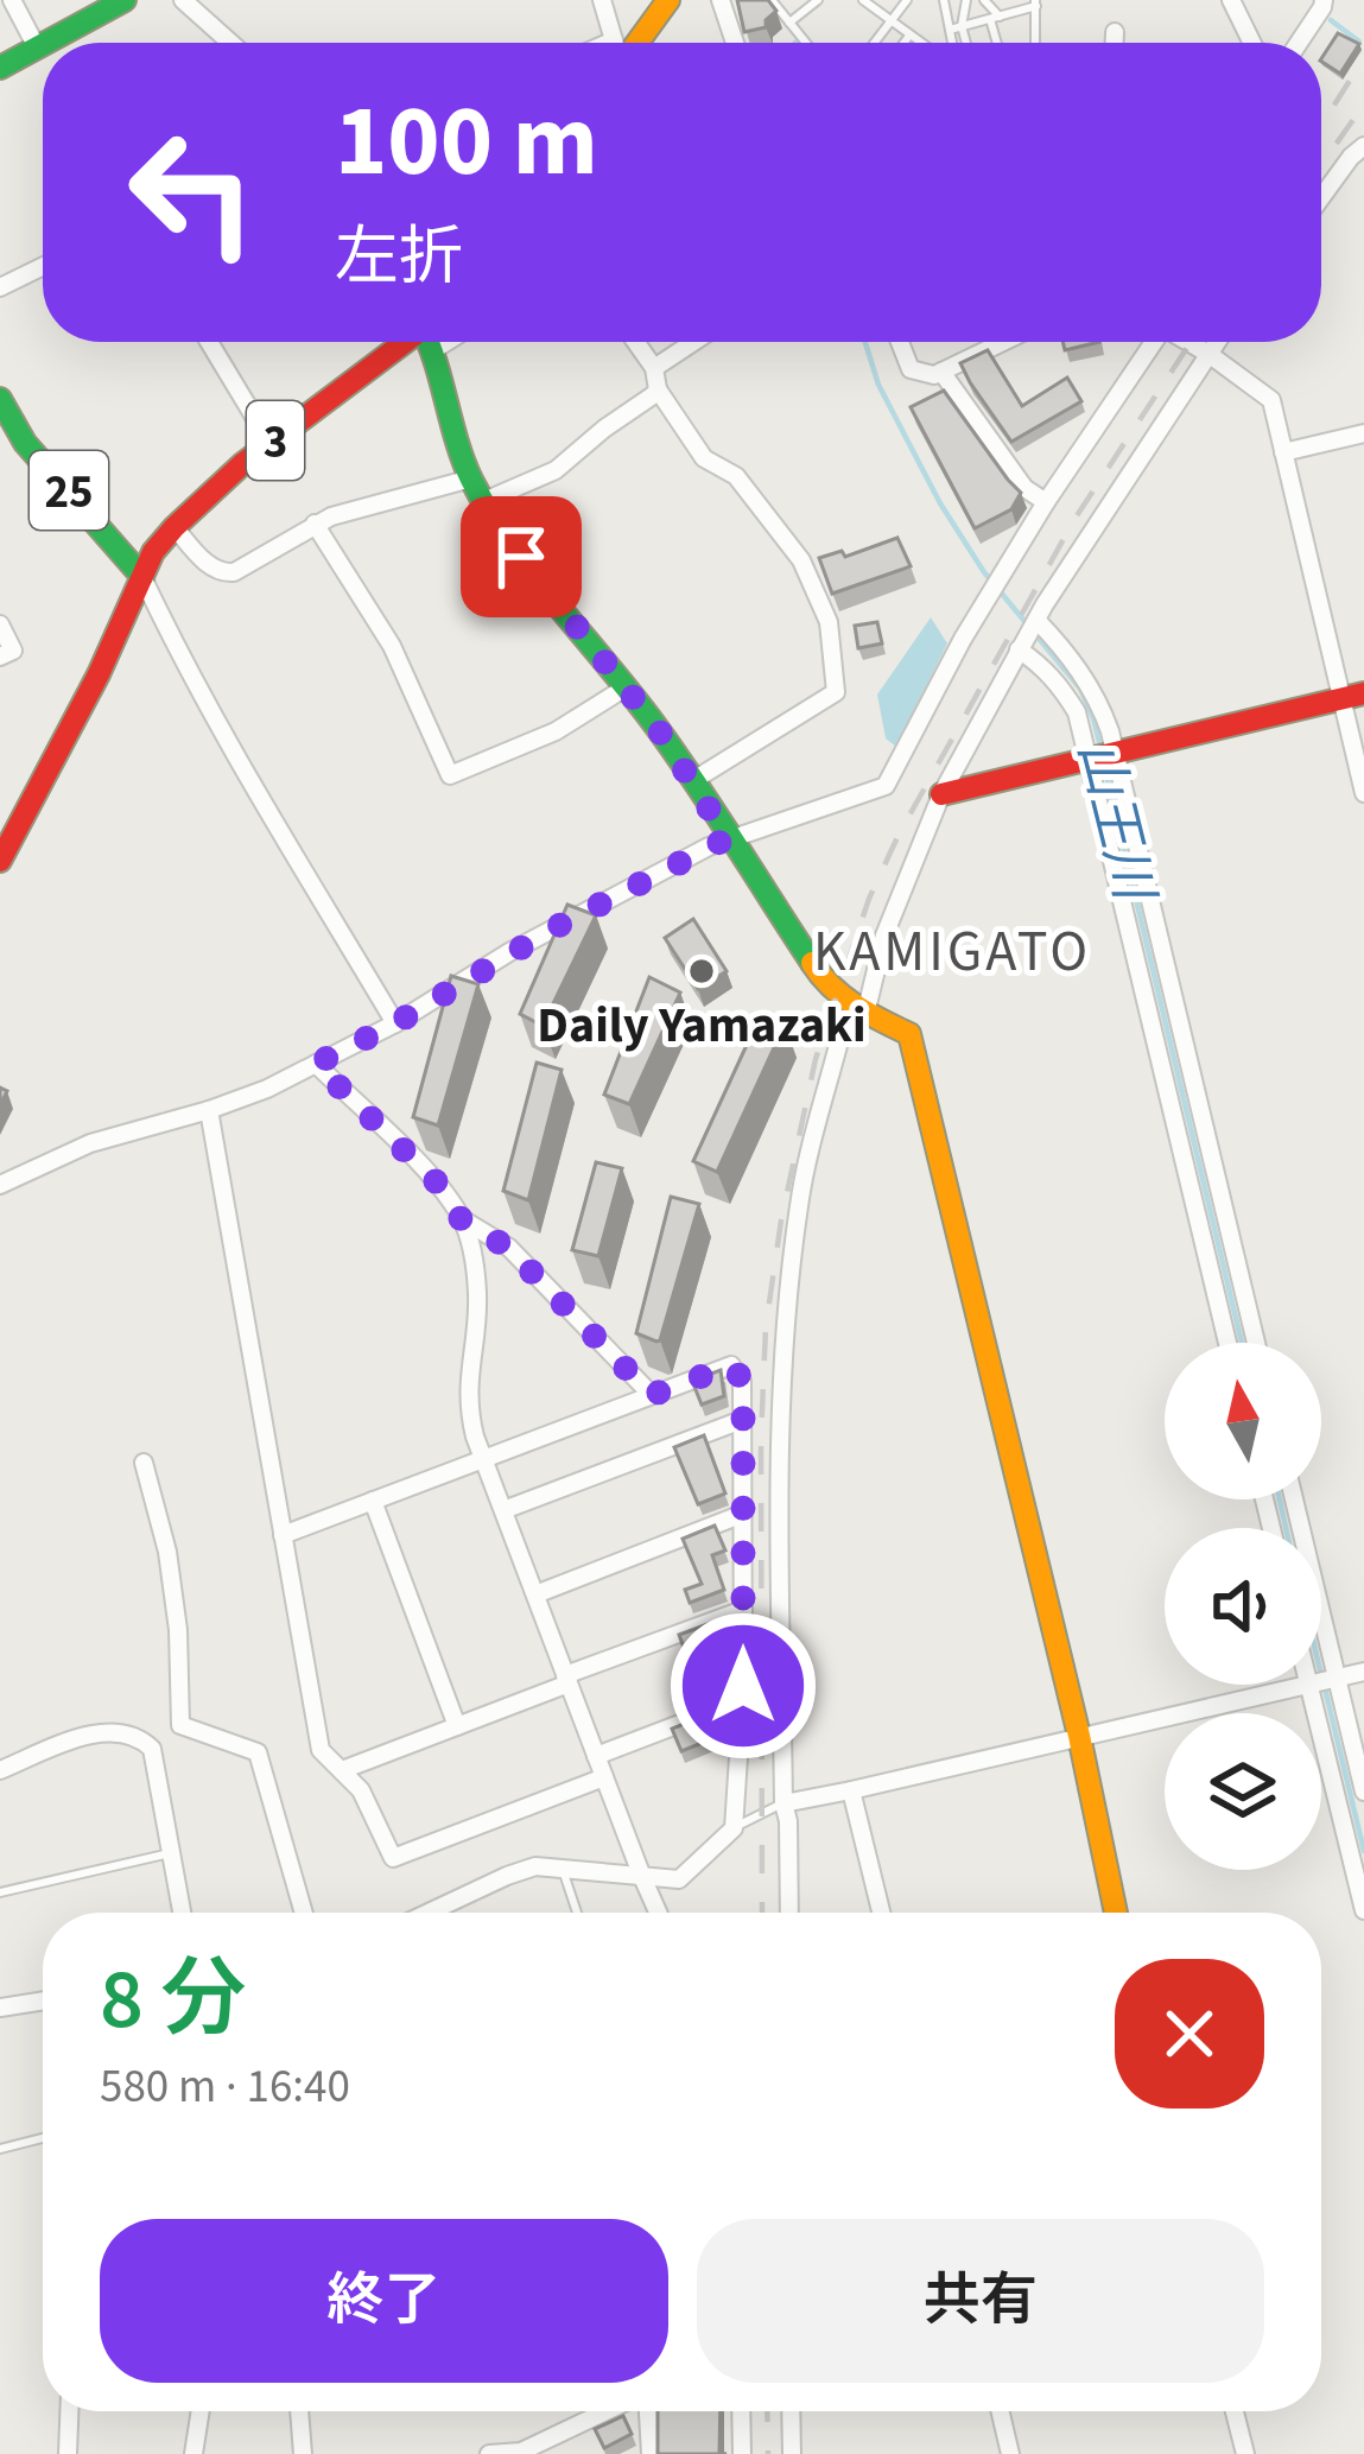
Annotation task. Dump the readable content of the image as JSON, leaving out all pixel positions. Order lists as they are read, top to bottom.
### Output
{
  "streets": {
    "street": ["3", "25"]
  },
  "crossings": [
    ["3", "25"]
  ],
  "districts": ["KAMIGATO"],
  "water": ["山王川"],
  "places": ["Daily Yamazaki"],
  "north": "top",
  "page": {
    "turn": ["100 m", "左折"],
    "heading": ["8 分", "580 m · 16:40"],
    "buttons": ["終了", "共有"]
  }
}
